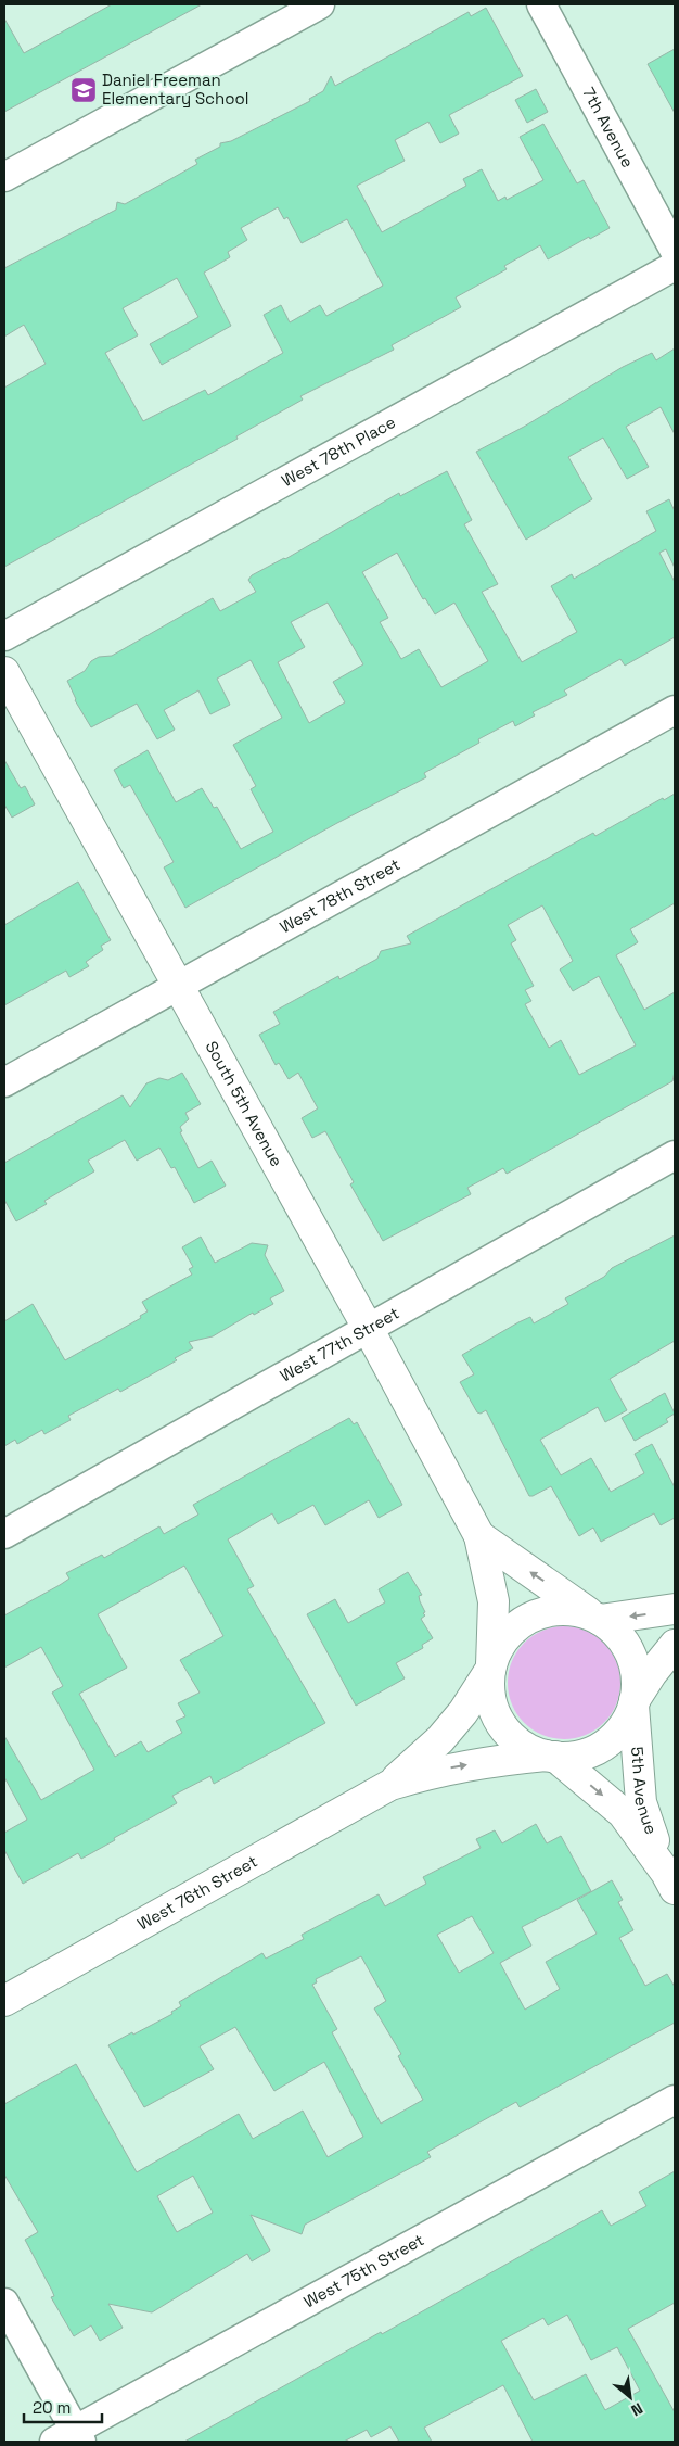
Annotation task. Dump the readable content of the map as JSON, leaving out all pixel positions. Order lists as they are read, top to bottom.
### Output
{
  "streets": {
    "street": [
      "7th Avenue",
      "West 78th Place",
      "West 78th Street",
      "South 5th Avenue",
      "West 77th Street",
      "5th Avenue",
      "West 76th Street",
      "West 75th Street"
    ]
  },
  "crossings": [
    ["West 78th Street", "South 5th Avenue"],
    ["South 5th Avenue", "West 77th Street"],
    ["South 5th Avenue", "5th Avenue"],
    ["South 5th Avenue", "West 76th Street"],
    ["5th Avenue", "West 76th Street"]
  ],
  "one_way": ["5th Avenue"],
  "places": {
    "school or university": ["Daniel Freeman Elementary School"]
  },
  "scale_bar": "20 m",
  "north": "bottom right"
}
